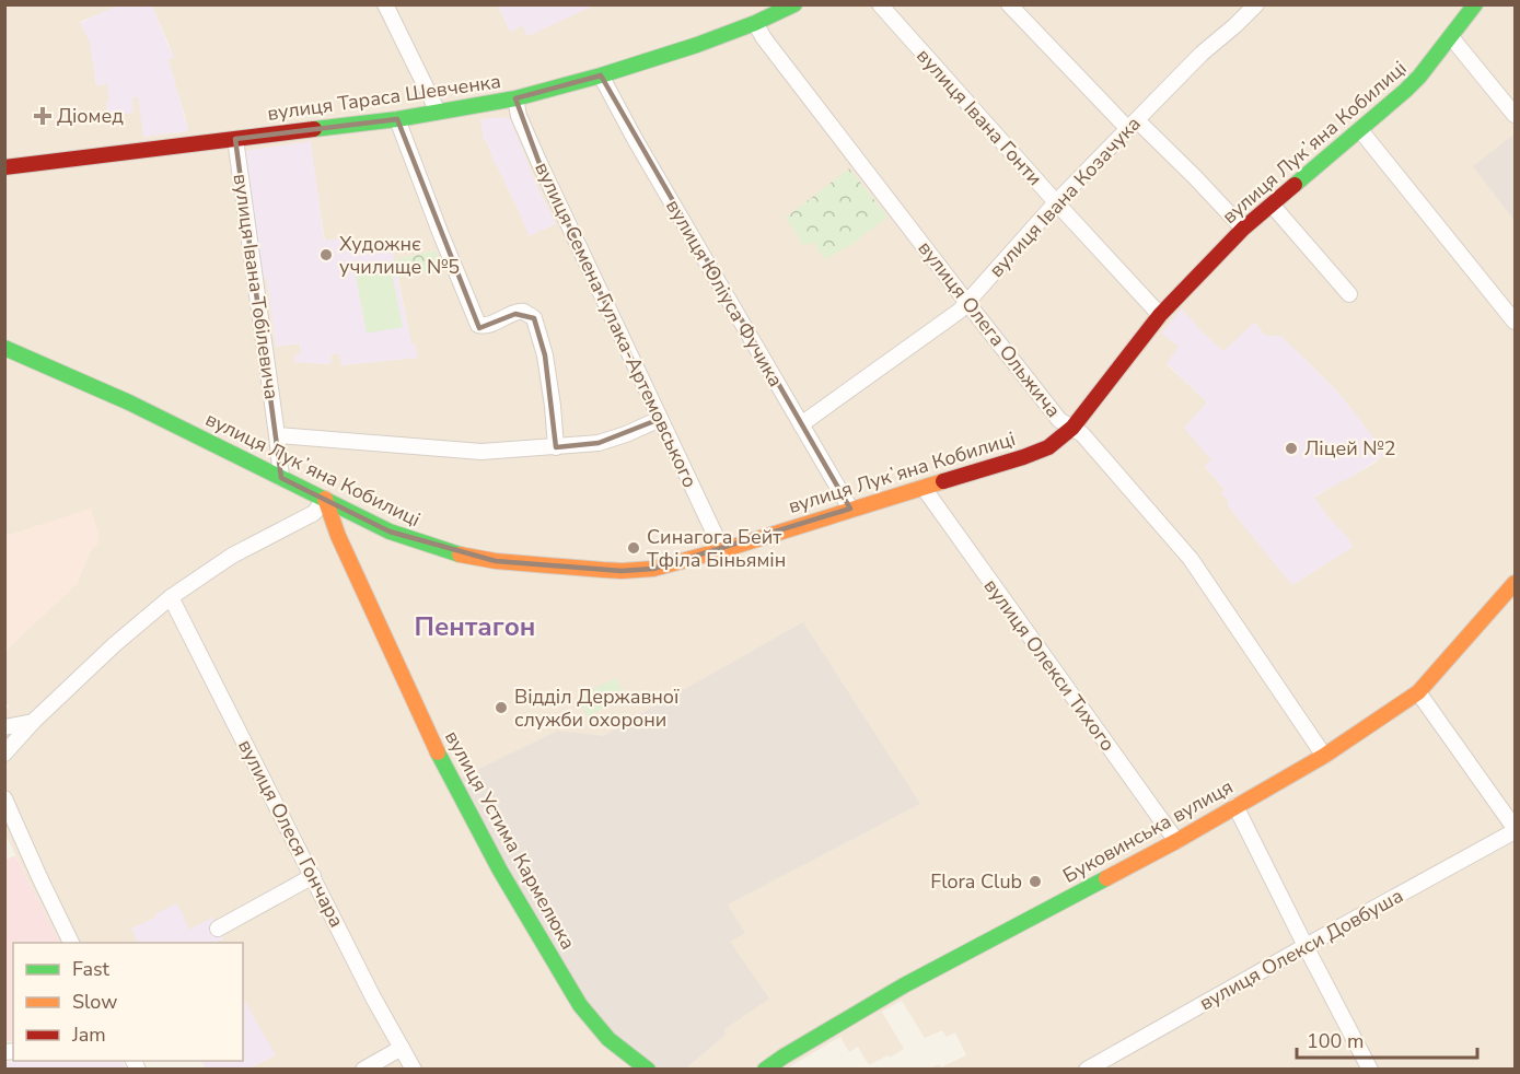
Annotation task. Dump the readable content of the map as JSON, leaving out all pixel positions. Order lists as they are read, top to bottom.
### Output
{
  "streets": {
    "street": [
      "вулиця Тараса Шевченка",
      "вулиця Івана Гонти",
      "вулиця Лукʼяна Кобилиці",
      "вулиця Івана Козачука",
      "вулиця Івана Тобілевича",
      "вулиця Юліуса Фучика",
      "вулиця Семена Гулака-Артемовського",
      "вулиця Олега Ольжича",
      "вулиця Олекси Тихого",
      "Буковинська вулиця",
      "вулиця Олеся Гончара",
      "вулиця Устима Кармелюка",
      "вулиця Олекси Довбуша"
    ]
  },
  "crossings": [
    ["вулиця Тараса Шевченка", "вулиця Івана Тобілевича"],
    ["вулиця Тараса Шевченка", "вулиця Юліуса Фучика"],
    ["вулиця Тараса Шевченка", "вулиця Семена Гулака-Артемовського"],
    ["вулиця Тараса Шевченка", "вулиця Олега Ольжича"],
    ["вулиця Івана Гонти", "вулиця Лукʼяна Кобилиці"],
    ["вулиця Івана Гонти", "вулиця Івана Козачука"],
    ["вулиця Лукʼяна Кобилиці", "вулиця Івана Тобілевича"],
    ["вулиця Лукʼяна Кобилиці", "вулиця Юліуса Фучика"],
    ["вулиця Лукʼяна Кобилиці", "вулиця Семена Гулака-Артемовського"],
    ["вулиця Лукʼяна Кобилиці", "вулиця Олега Ольжича"],
    ["вулиця Лукʼяна Кобилиці", "вулиця Олекси Тихого"],
    ["вулиця Лукʼяна Кобилиці", "вулиця Устима Кармелюка"],
    ["вулиця Івана Козачука", "вулиця Юліуса Фучика"],
    ["вулиця Івана Козачука", "вулиця Олега Ольжича"],
    ["вулиця Олега Ольжича", "Буковинська вулиця"],
    ["вулиця Олекси Тихого", "Буковинська вулиця"]
  ],
  "districts": ["Пентагон"],
  "places": {
    "health": ["Діомед"],
    "other": [
      "Художнє училище №5",
      "Ліцей №2",
      "Синагога Бейт Тфіла Біньямін",
      "Відділ Державної служби охорони",
      "Flora Club"
    ]
  },
  "legend": ["Fast", "Slow", "Jam"],
  "scale_bar": "100 m"
}
